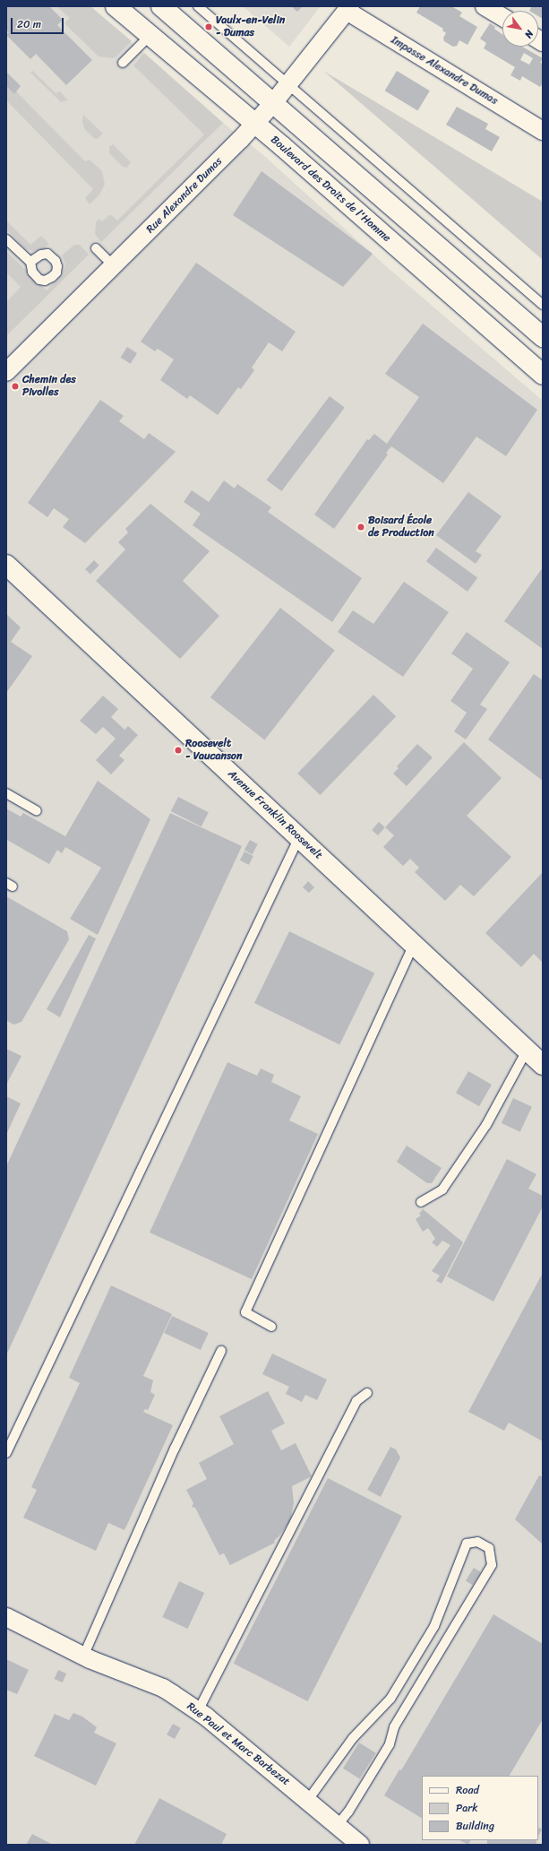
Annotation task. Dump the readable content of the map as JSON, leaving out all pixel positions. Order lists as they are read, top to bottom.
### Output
{
  "streets": {
    "main road": ["Boulevard des Droits de l'Homme", "Avenue Franklin Roosevelt"],
    "street": ["Impasse Alexandre Dumas", "Rue Alexandre Dumas", "Rue Paul et Marc Barbezat"]
  },
  "crossings": [
    ["Impasse Alexandre Dumas", "Rue Alexandre Dumas"],
    ["Boulevard des Droits de l'Homme", "Rue Alexandre Dumas"]
  ],
  "places": [
    "Vaulx-en-Velin - Dumas",
    "Chemin des Pivolles",
    "Boisard École de Production",
    "Roosevelt - Vaucanson"
  ],
  "legend": ["Road", "Park", "Building"],
  "scale_bar": "20 m",
  "north": "bottom right"
}
